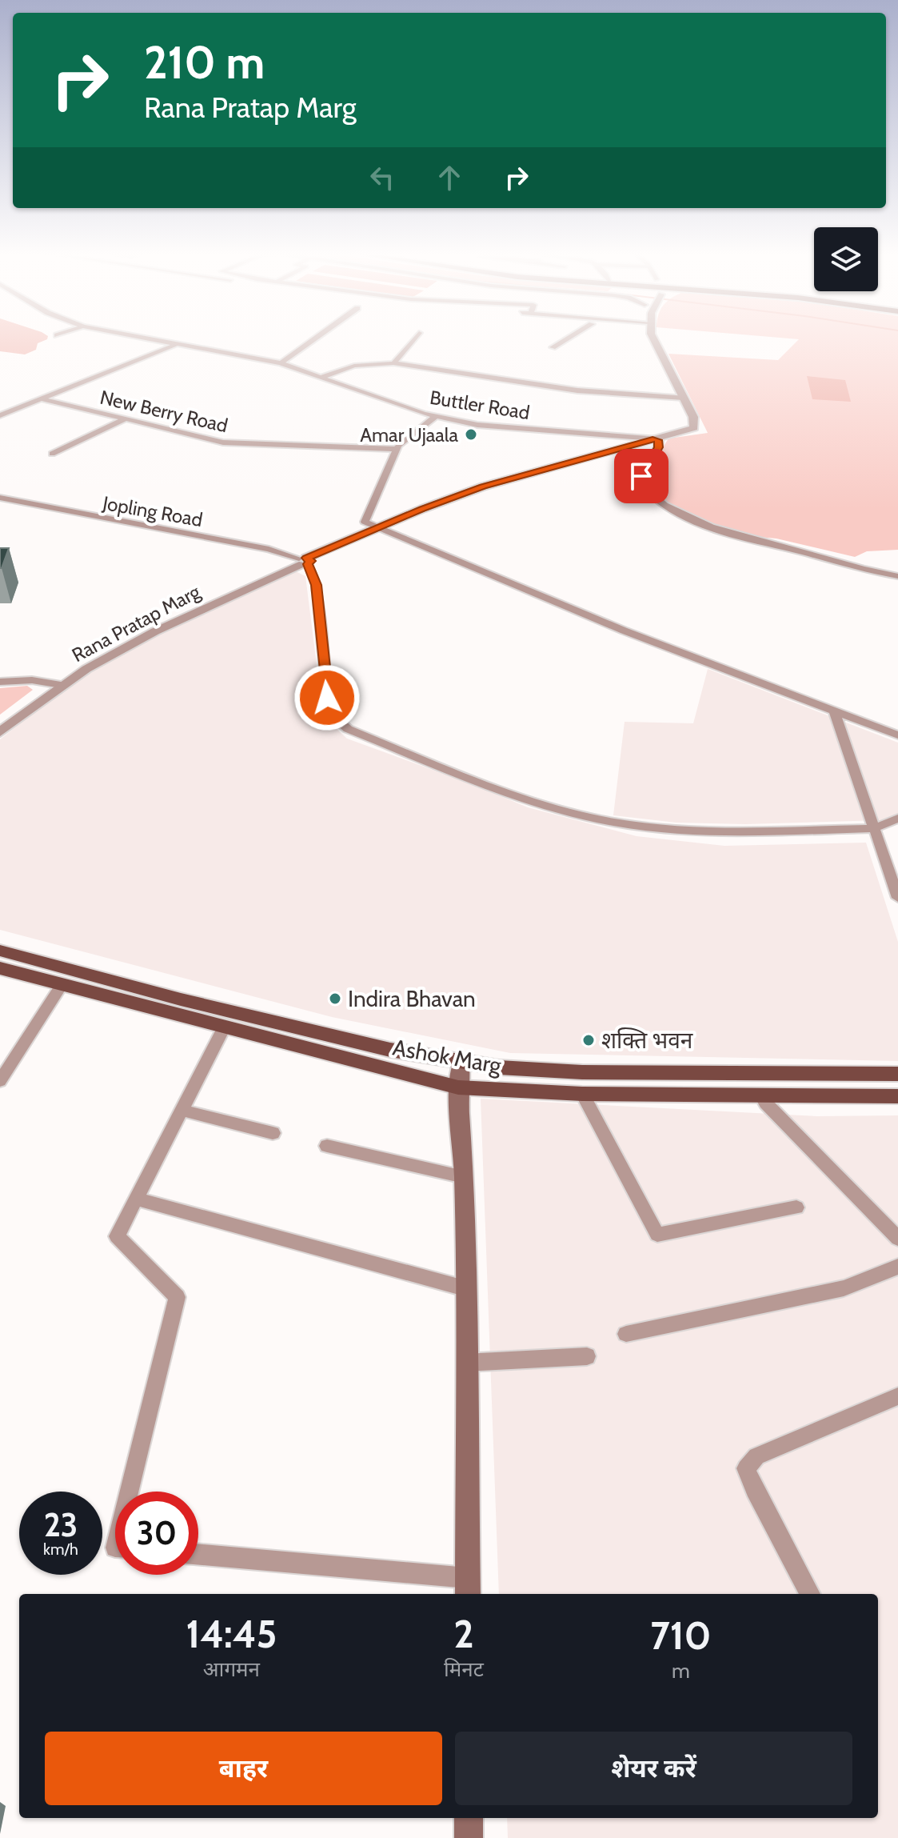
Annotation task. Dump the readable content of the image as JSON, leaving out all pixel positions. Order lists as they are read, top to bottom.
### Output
{
  "streets": {
    "main road": ["Ashok Marg"],
    "street": [
      "Buttler Road",
      "New Berry Road",
      "Jopling Road",
      "Rana Pratap Marg"
    ]
  },
  "crossings": [
    ["Buttler Road", "Rana Pratap Marg"],
    ["Jopling Road", "Rana Pratap Marg"]
  ],
  "places": ["Amar Ujaala", "Indira Bhavan", "शक्ति भवन"],
  "page": {
    "turn": ["210 m", "Rana Pratap Marg"],
    "speed": "23 km/h",
    "limit": "30",
    "eta": [
      "14:45",
      "आगमन",
      "2",
      "मिनट",
      "710",
      "m"
    ],
    "buttons": ["बाहर", "शेयर करें"]
  }
}
